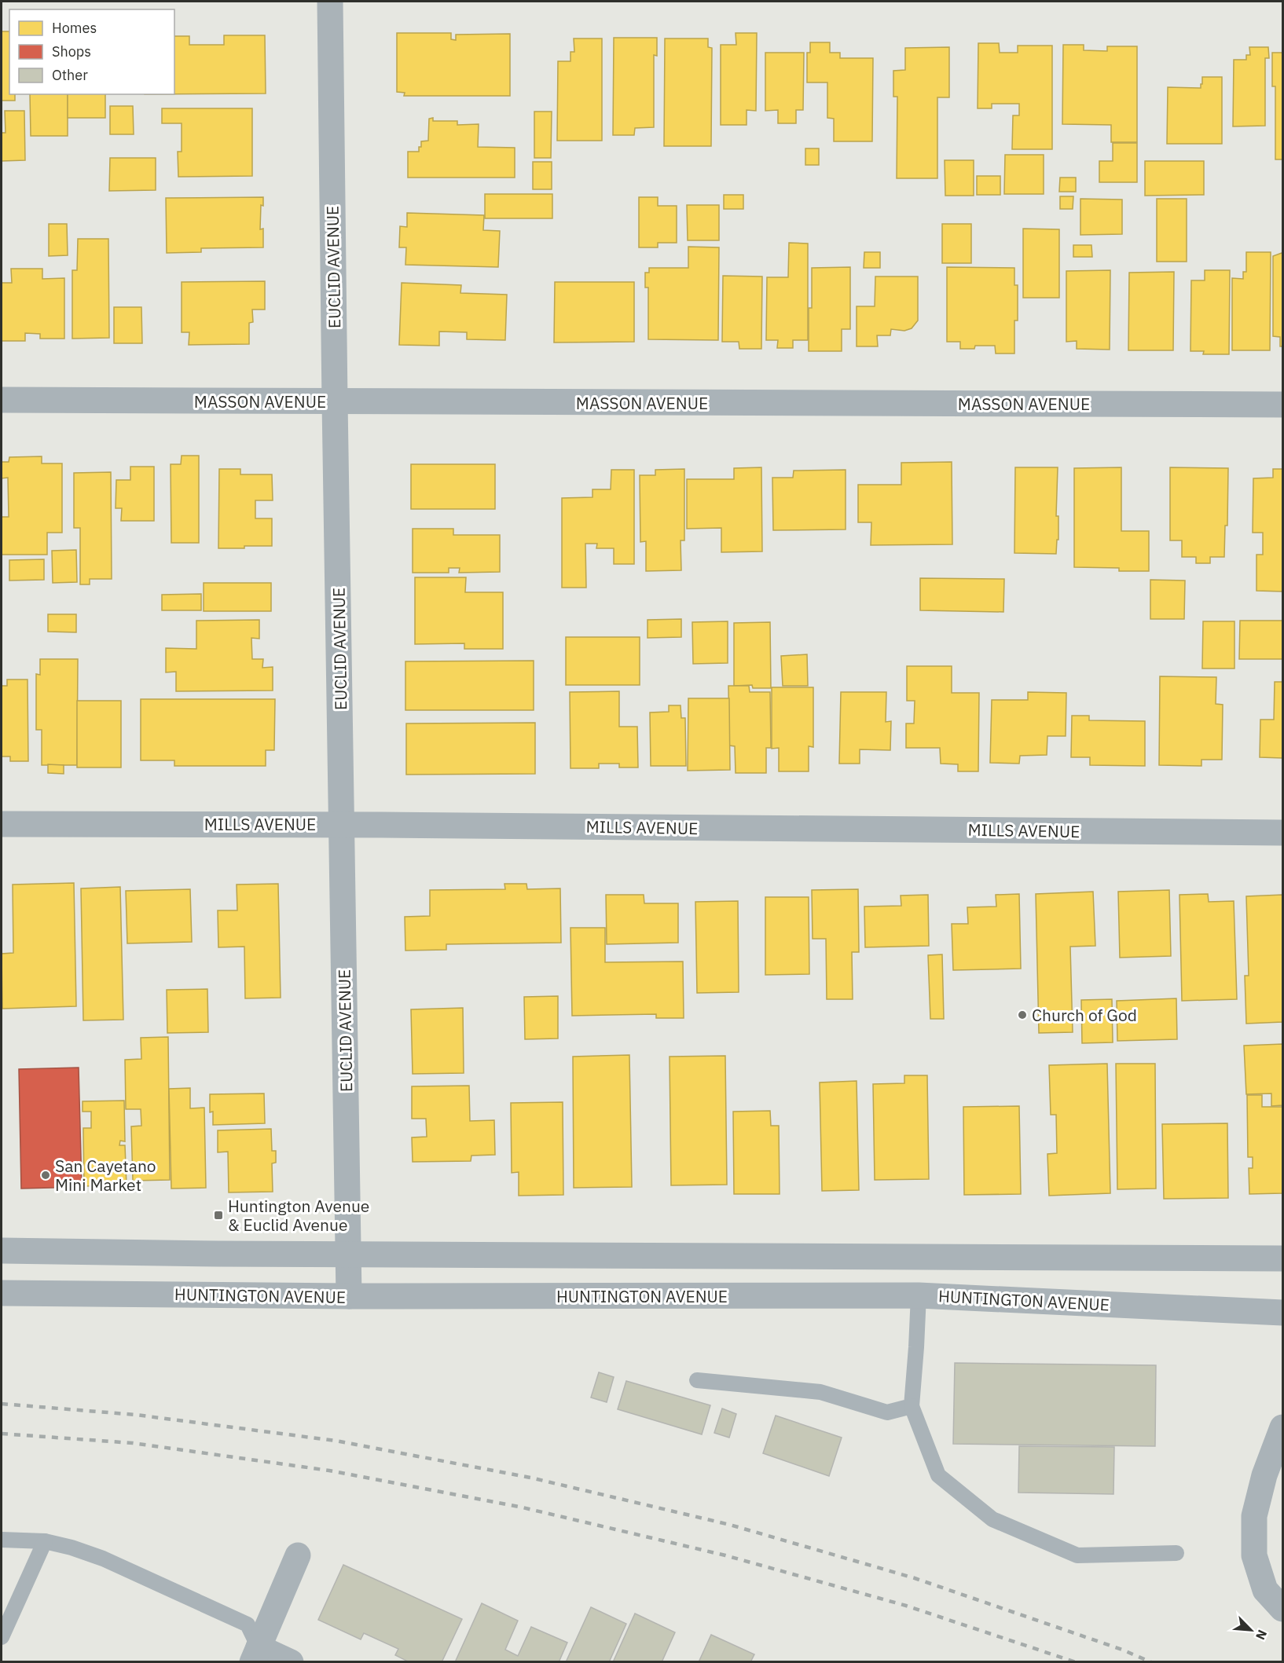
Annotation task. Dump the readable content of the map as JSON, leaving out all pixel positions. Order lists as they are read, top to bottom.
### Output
{
  "streets": {
    "street": [
      "EUCLID AVENUE",
      "MASSON AVENUE",
      "MILLS AVENUE",
      "HUNTINGTON AVENUE"
    ]
  },
  "crossings": [
    ["EUCLID AVENUE", "MASSON AVENUE"],
    ["EUCLID AVENUE", "MILLS AVENUE"],
    ["EUCLID AVENUE", "HUNTINGTON AVENUE"]
  ],
  "places": {
    "other": ["Church of God", "San Cayetano Mini Market"],
    "transit": ["Huntington Avenue & Euclid Avenue"]
  },
  "legend": ["Homes", "Shops", "Other"],
  "north": "bottom right"
}
